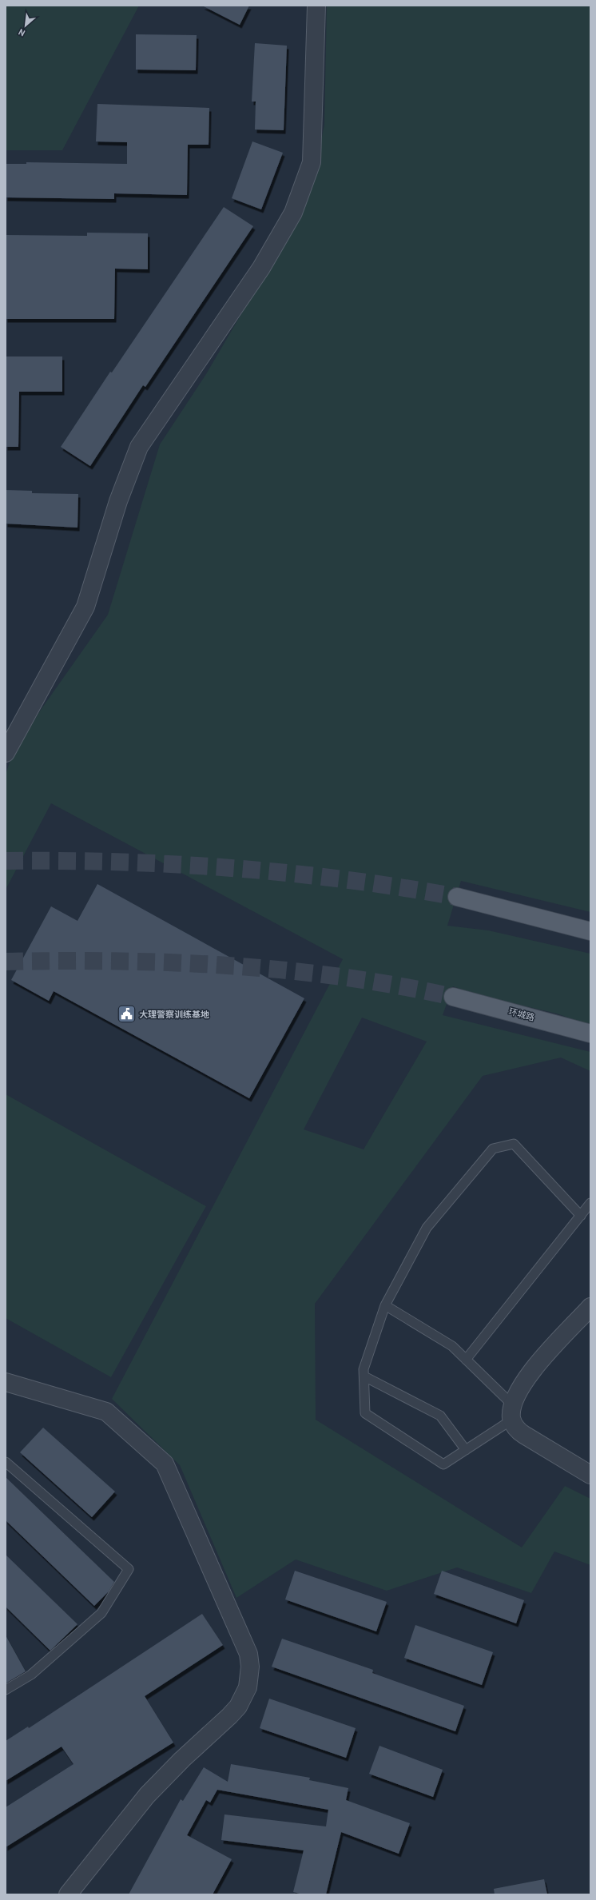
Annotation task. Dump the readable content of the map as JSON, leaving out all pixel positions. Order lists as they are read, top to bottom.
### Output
{
  "streets": {
    "main road": ["环城路"]
  },
  "places": {
    "public building": ["大理警察训练基地"]
  },
  "north": "bottom left"
}
